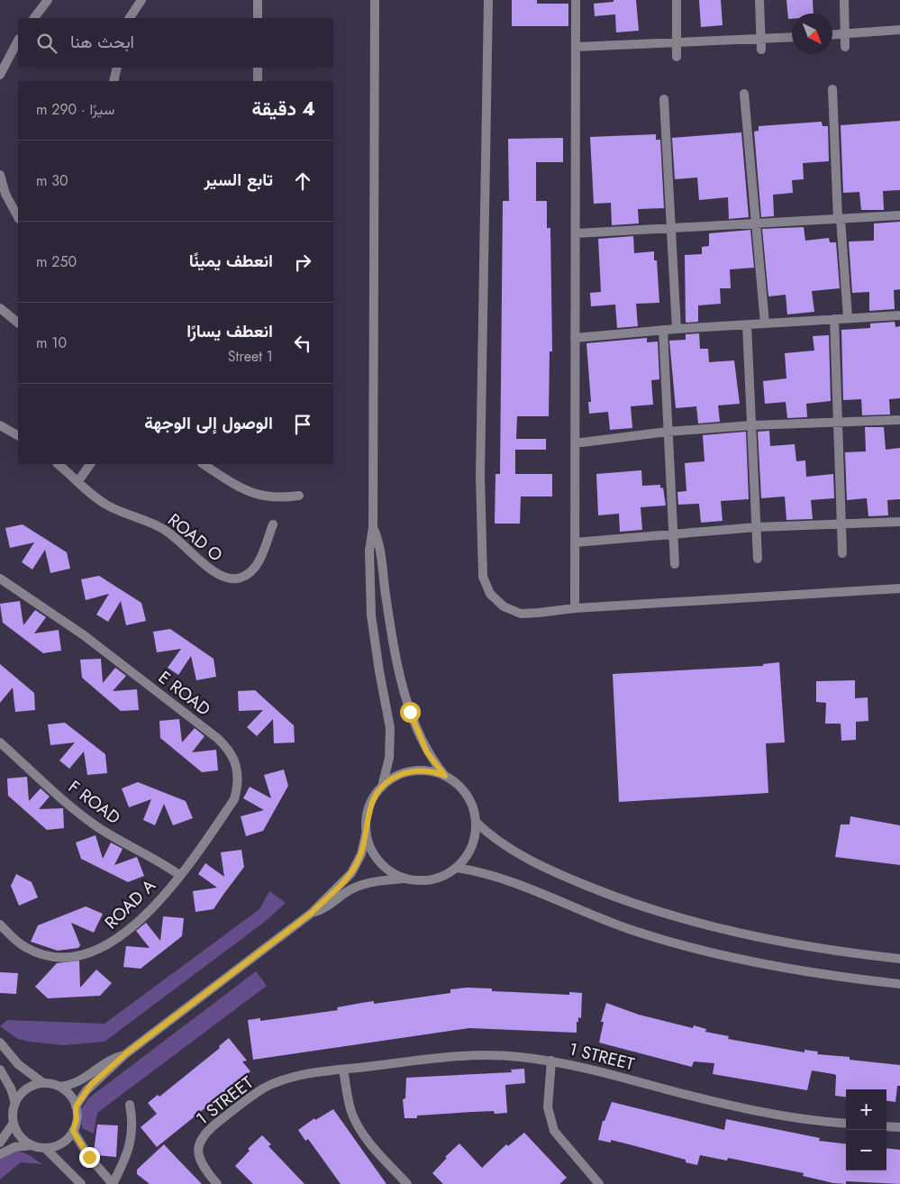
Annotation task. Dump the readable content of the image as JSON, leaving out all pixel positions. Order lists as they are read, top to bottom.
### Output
{
  "streets": {
    "street": [
      "ROAD O",
      "E ROAD",
      "F ROAD",
      "ROAD A",
      "1 STREET"
    ]
  },
  "crossings": [
    ["E ROAD", "F ROAD"],
    ["E ROAD", "ROAD A"],
    ["F ROAD", "ROAD A"]
  ],
  "north": "bottom right",
  "page": {
    "search": "ابحث هنا",
    "heading": ["4 دقيقة", "سيرًا · 290 m"],
    "list": [
      ["تابع السير", "30 m"],
      ["انعطف يمينًا", "250 m"],
      ["انعطف يسارًا", "1 Street", "10 m"],
      "الوصول إلى الوجهة"
    ],
    "map_buttons": ["+", "−"]
  }
}
